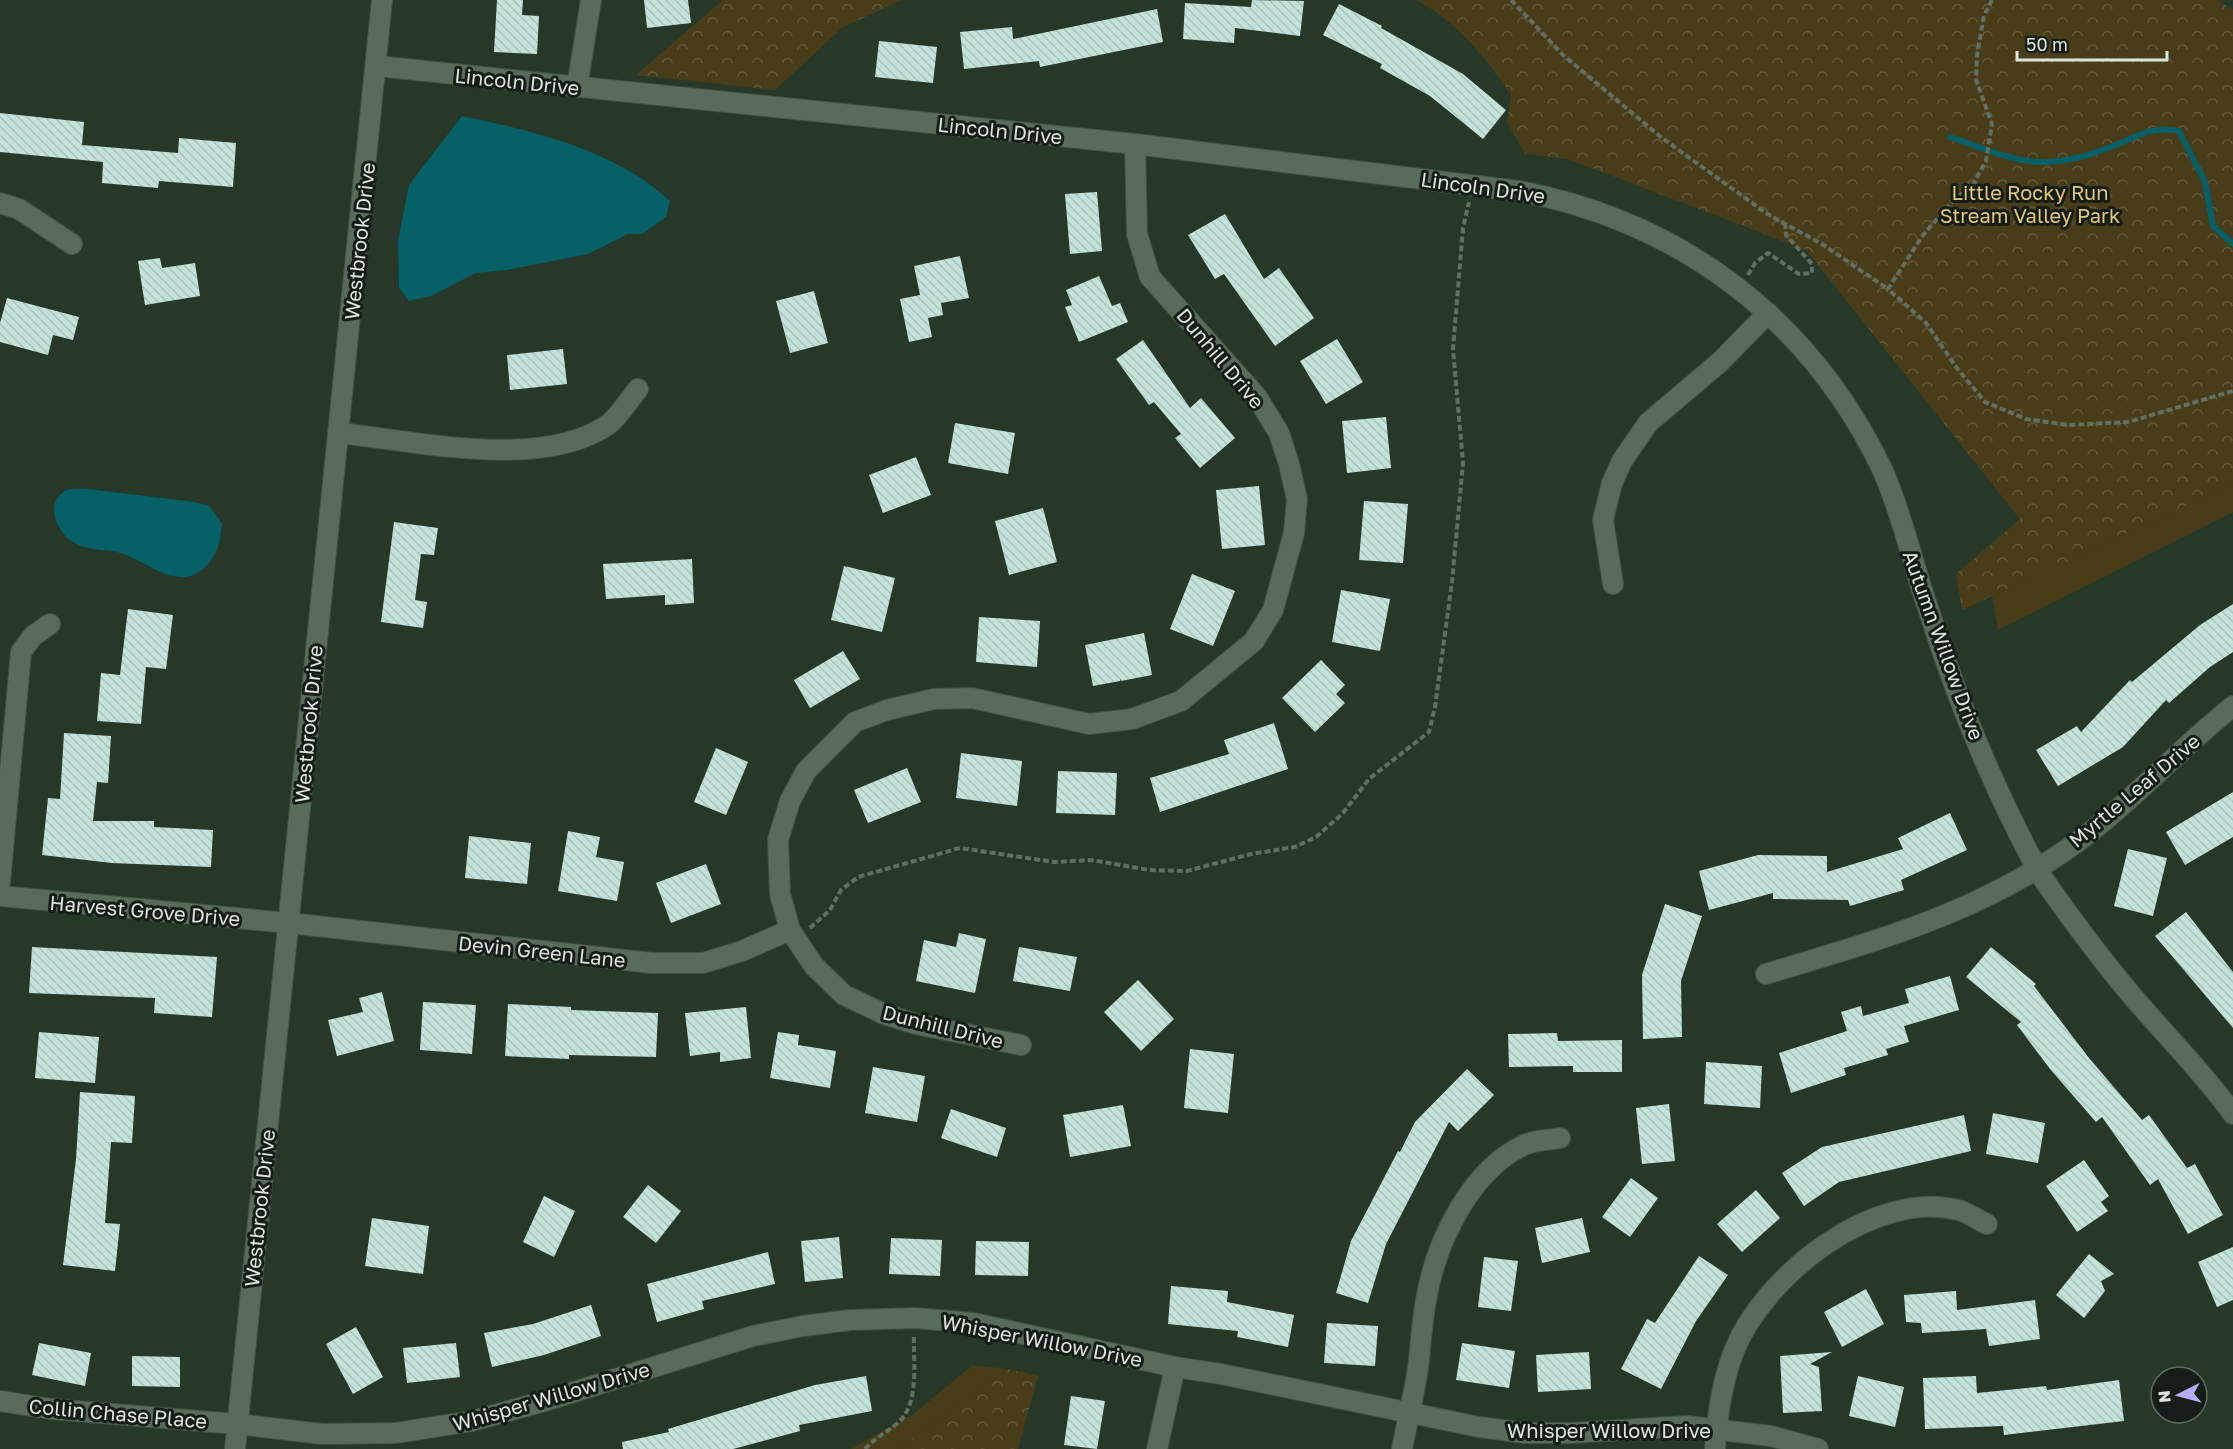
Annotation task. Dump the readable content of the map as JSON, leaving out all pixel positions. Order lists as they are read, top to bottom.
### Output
{
  "streets": {
    "street": [
      "Lincoln Drive",
      "Westbrook Drive",
      "Dunhill Drive",
      "Autumn Willow Drive",
      "Myrtle Leaf Drive",
      "Harvest Grove Drive",
      "Devin Green Lane",
      "Whisper Willow Drive",
      "Collin Chase Place"
    ]
  },
  "crossings": [
    ["Lincoln Drive", "Westbrook Drive"],
    ["Lincoln Drive", "Dunhill Drive"],
    ["Lincoln Drive", "Autumn Willow Drive"],
    ["Westbrook Drive", "Harvest Grove Drive"],
    ["Westbrook Drive", "Devin Green Lane"],
    ["Westbrook Drive", "Whisper Willow Drive"],
    ["Westbrook Drive", "Collin Chase Place"],
    ["Dunhill Drive", "Devin Green Lane"],
    ["Autumn Willow Drive", "Myrtle Leaf Drive"],
    ["Harvest Grove Drive", "Devin Green Lane"],
    ["Whisper Willow Drive", "Collin Chase Place"]
  ],
  "parks": ["Little Rocky Run Stream Valley Park"],
  "scale_bar": "50 m",
  "north": "left"
}
